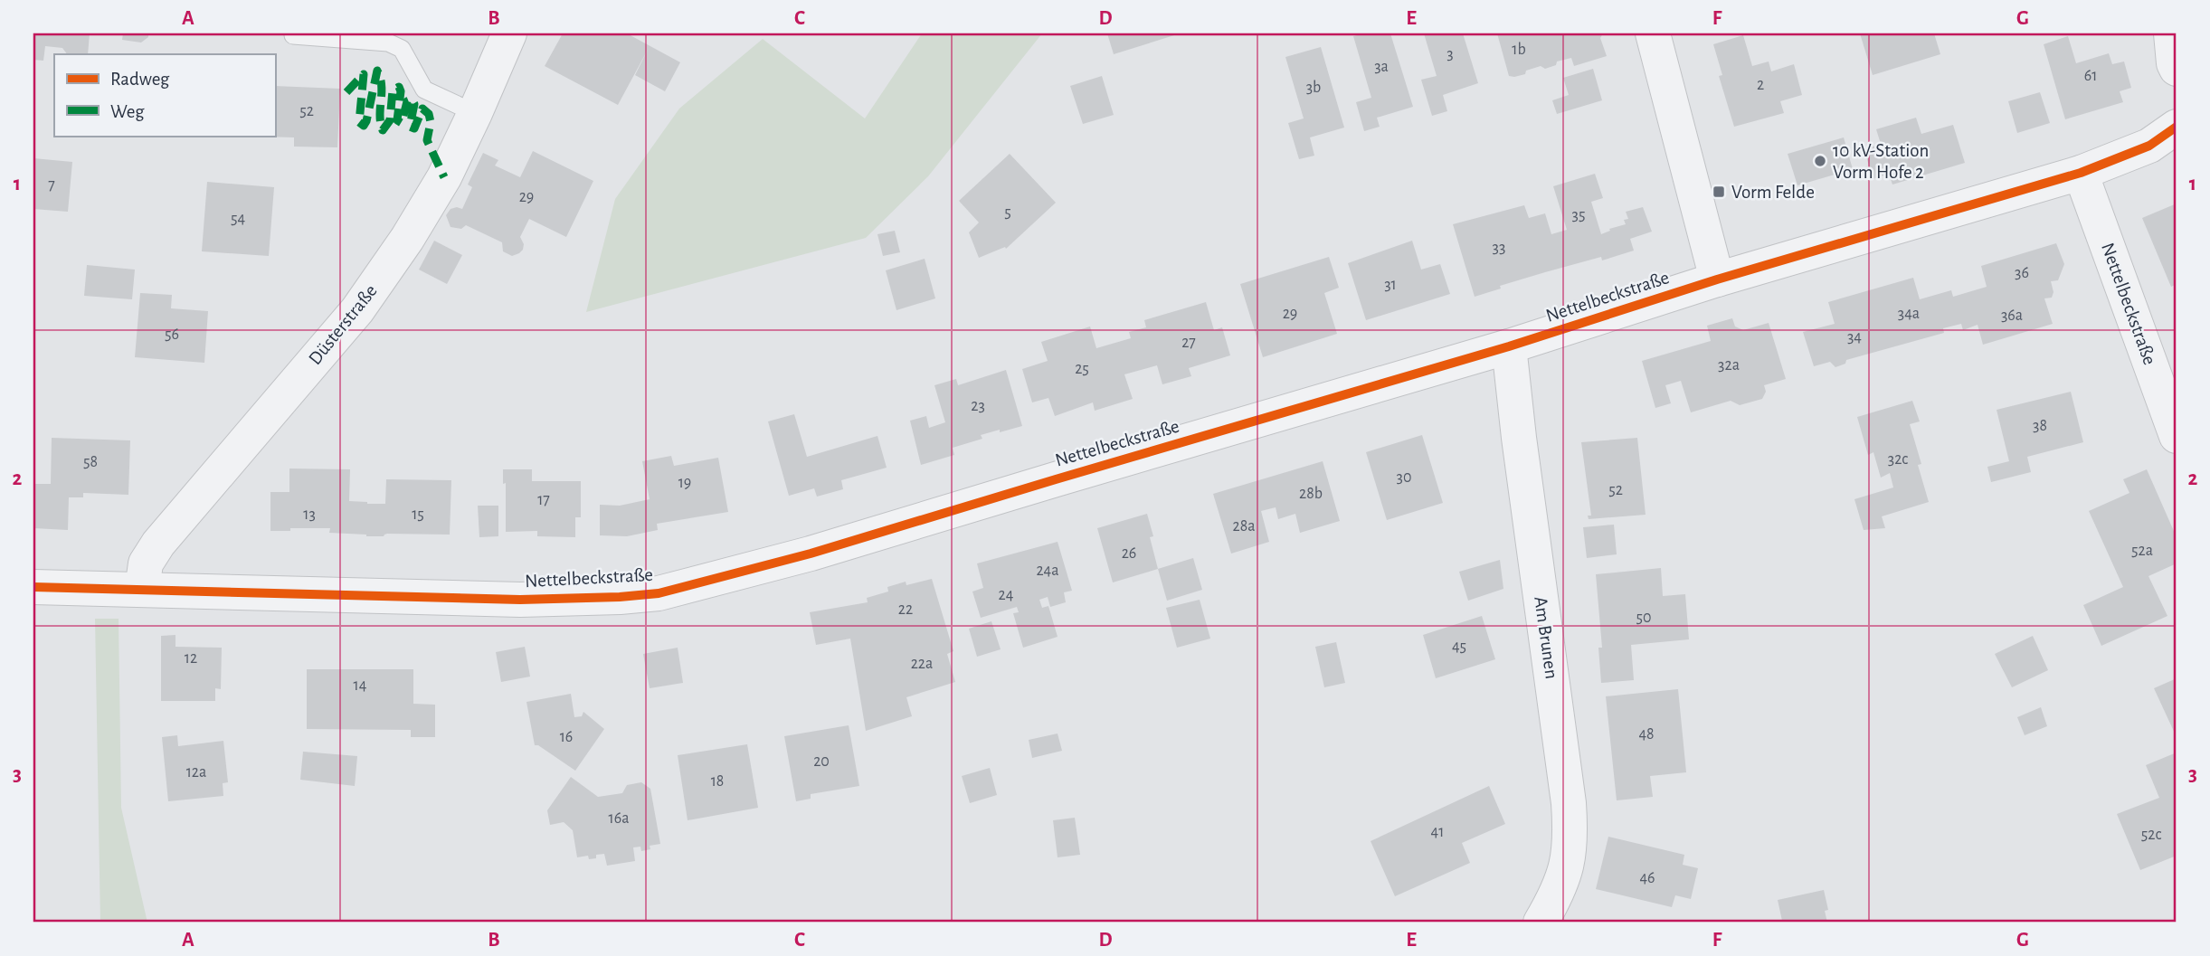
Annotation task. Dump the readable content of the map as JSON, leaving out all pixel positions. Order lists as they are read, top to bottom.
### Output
{
  "streets": {
    "street": ["Nettelbeckstraße", "Düsterstraße", "Am Brunen"]
  },
  "crossings": [
    ["Nettelbeckstraße", "Düsterstraße"],
    ["Nettelbeckstraße", "Am Brunen"]
  ],
  "places": {
    "other": ["10 kV-Station Vorm Hofe 2"],
    "transit": ["Vorm Felde"]
  },
  "house_numbers": [
    "1b",
    "3",
    "3a",
    "61",
    "2",
    "3b",
    "52",
    "7",
    "29",
    "5",
    "35",
    "54",
    "33",
    "36",
    "31",
    "29",
    "34a",
    "36a",
    "56",
    "34",
    "27",
    "32a",
    "25",
    "23",
    "38",
    "32c",
    "58",
    "30",
    "19",
    "52",
    "28b",
    "17",
    "13",
    "15",
    "28a",
    "52a",
    "26",
    "24a",
    "24",
    "22",
    "50",
    "45",
    "12",
    "22a",
    "14",
    "48",
    "16",
    "20",
    "12a",
    "18",
    "16a",
    "41",
    "52c",
    "46"
  ],
  "legend": ["Radweg", "Weg"],
  "grid": {
    "columns": [
      "A",
      "B",
      "C",
      "D",
      "E",
      "F",
      "G"
    ],
    "rows": ["1", "2", "3"]
  }
}
